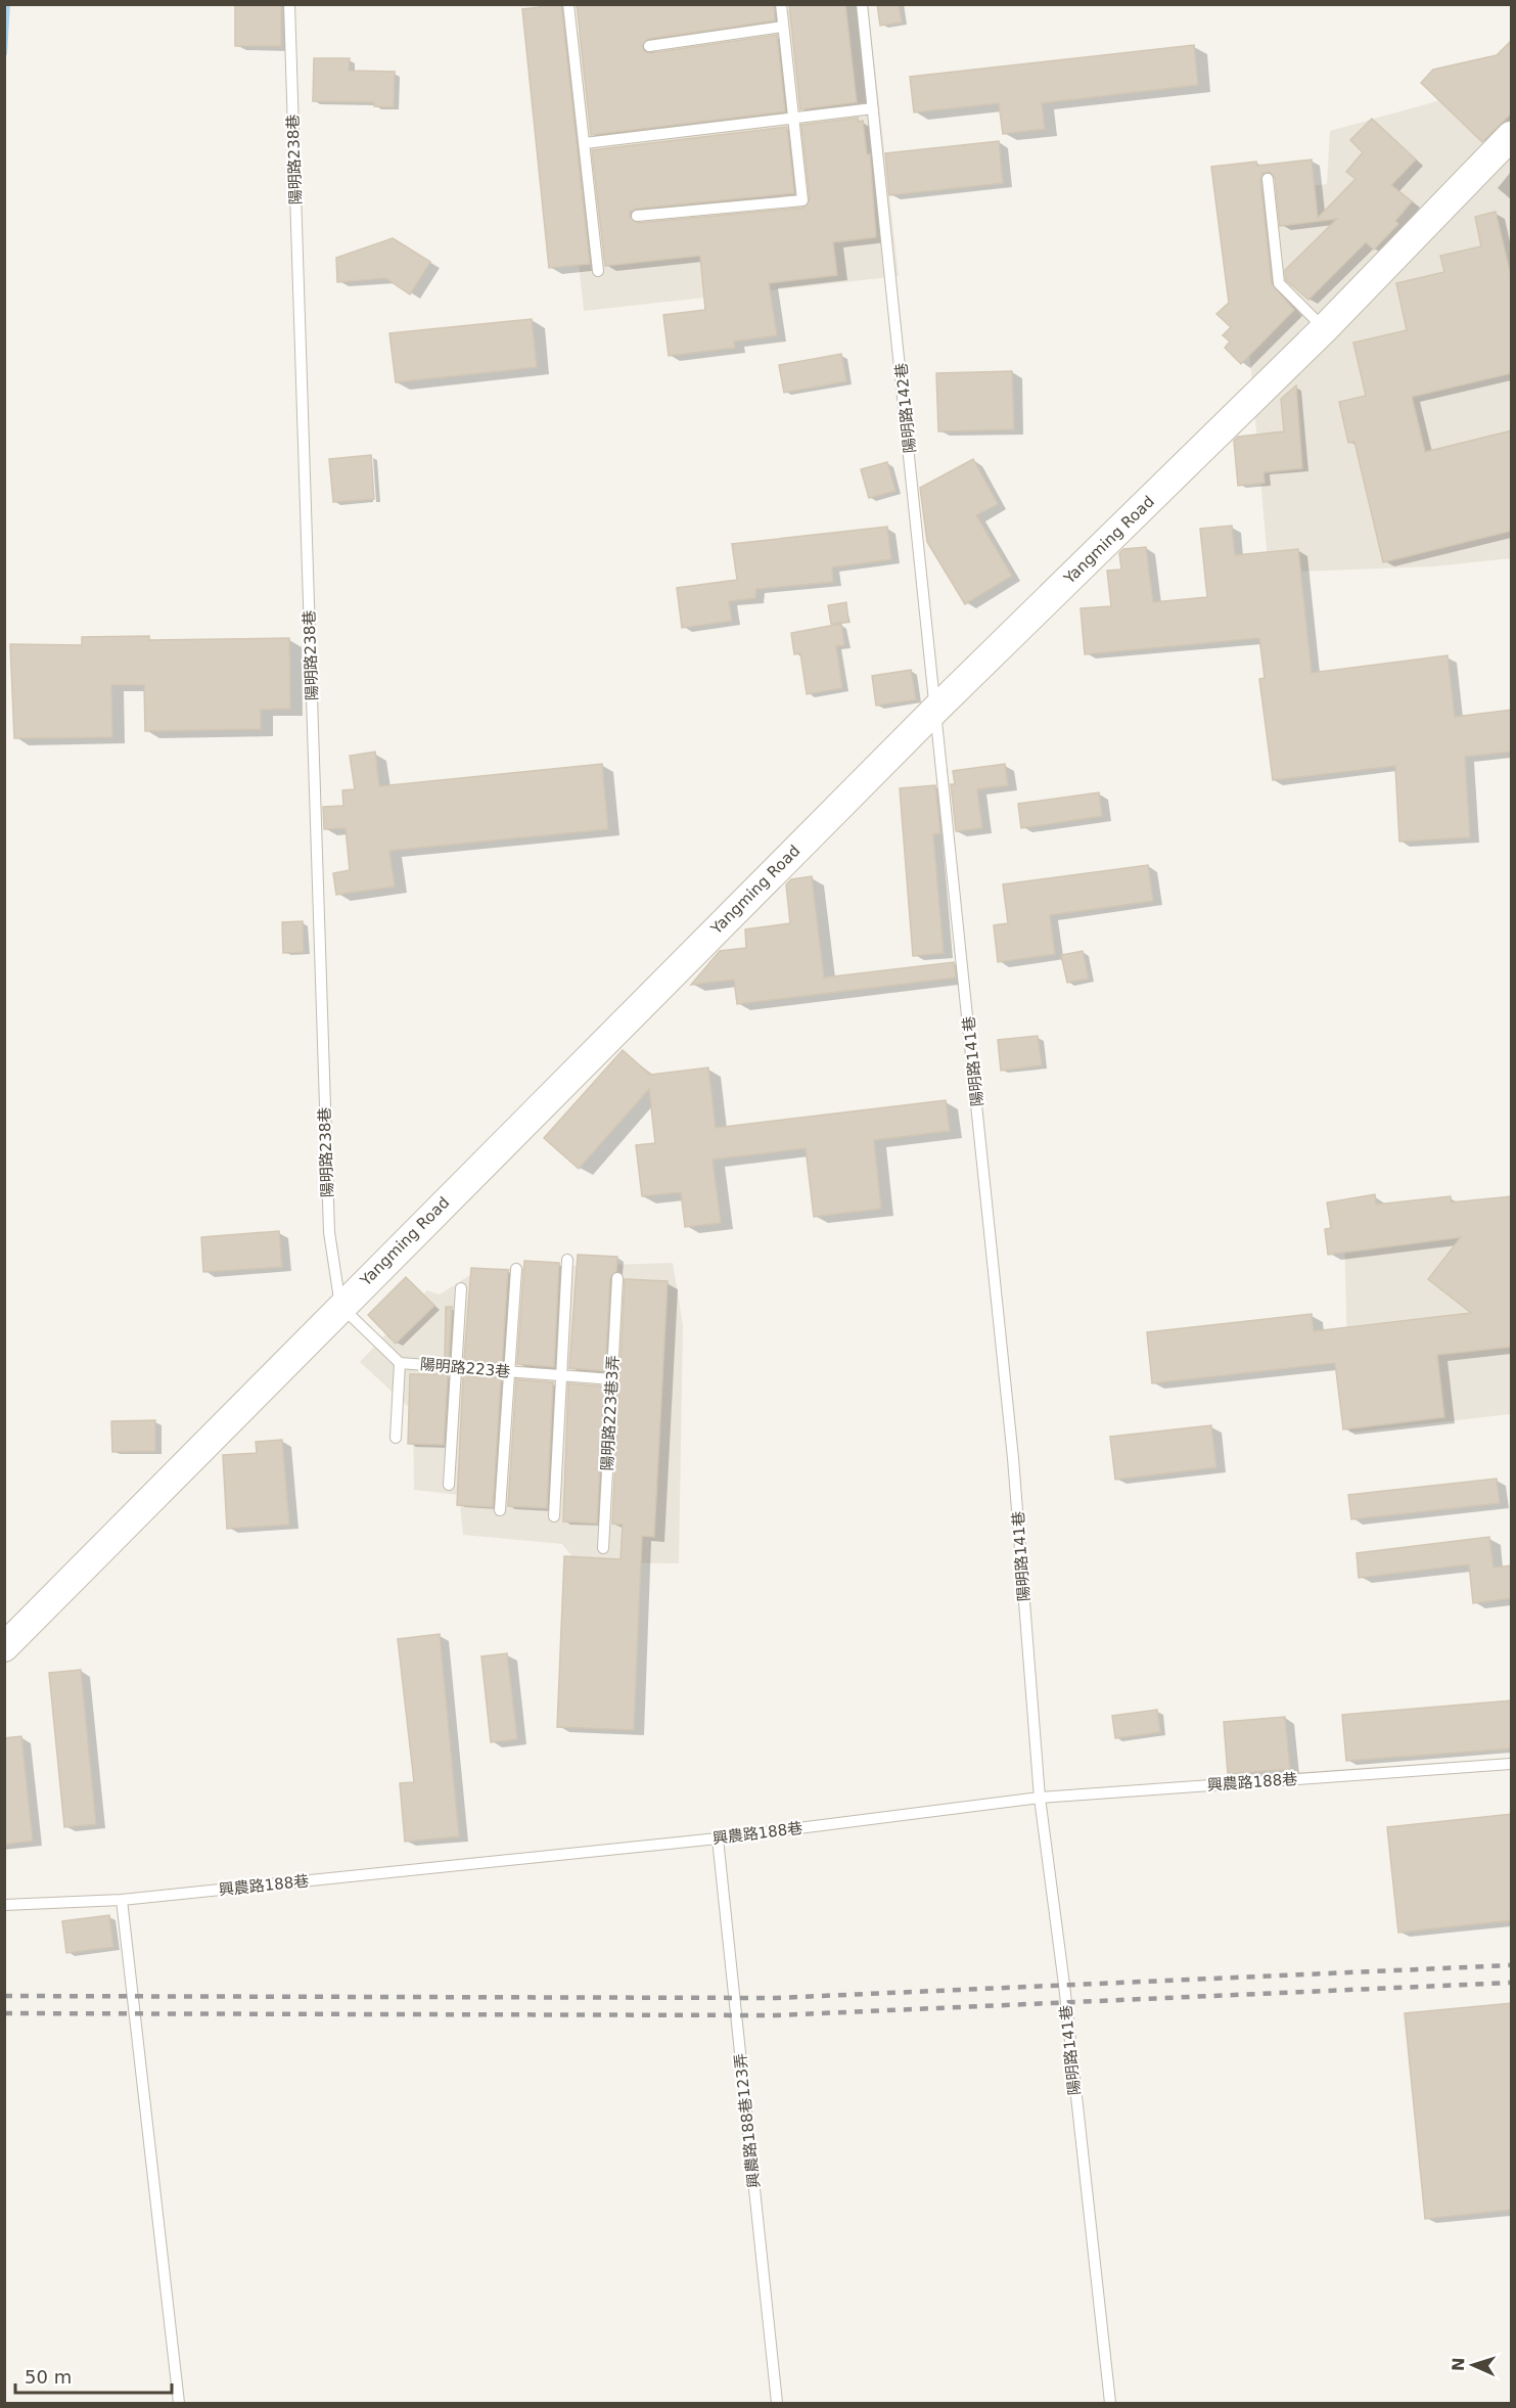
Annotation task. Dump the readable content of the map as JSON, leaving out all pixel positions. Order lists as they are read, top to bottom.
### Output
{
  "streets": {
    "street": ["Yangming Road"],
    "lane": [
      "陽明路238巷",
      "陽明路142巷",
      "陽明路141巷",
      "陽明路223巷",
      "陽明路223巷3弄",
      "興農路188巷",
      "興農路188巷123弄"
    ]
  },
  "crossings": [
    ["陽明路238巷", "Yangming Road"],
    ["陽明路238巷", "陽明路223巷"],
    ["陽明路142巷", "Yangming Road"],
    ["陽明路142巷", "陽明路141巷"],
    ["Yangming Road", "陽明路141巷"],
    ["Yangming Road", "陽明路223巷"],
    ["陽明路141巷", "興農路188巷"],
    ["陽明路223巷", "陽明路223巷3弄"],
    ["興農路188巷", "興農路188巷123弄"]
  ],
  "scale_bar": "50 m",
  "north": "left"
}
